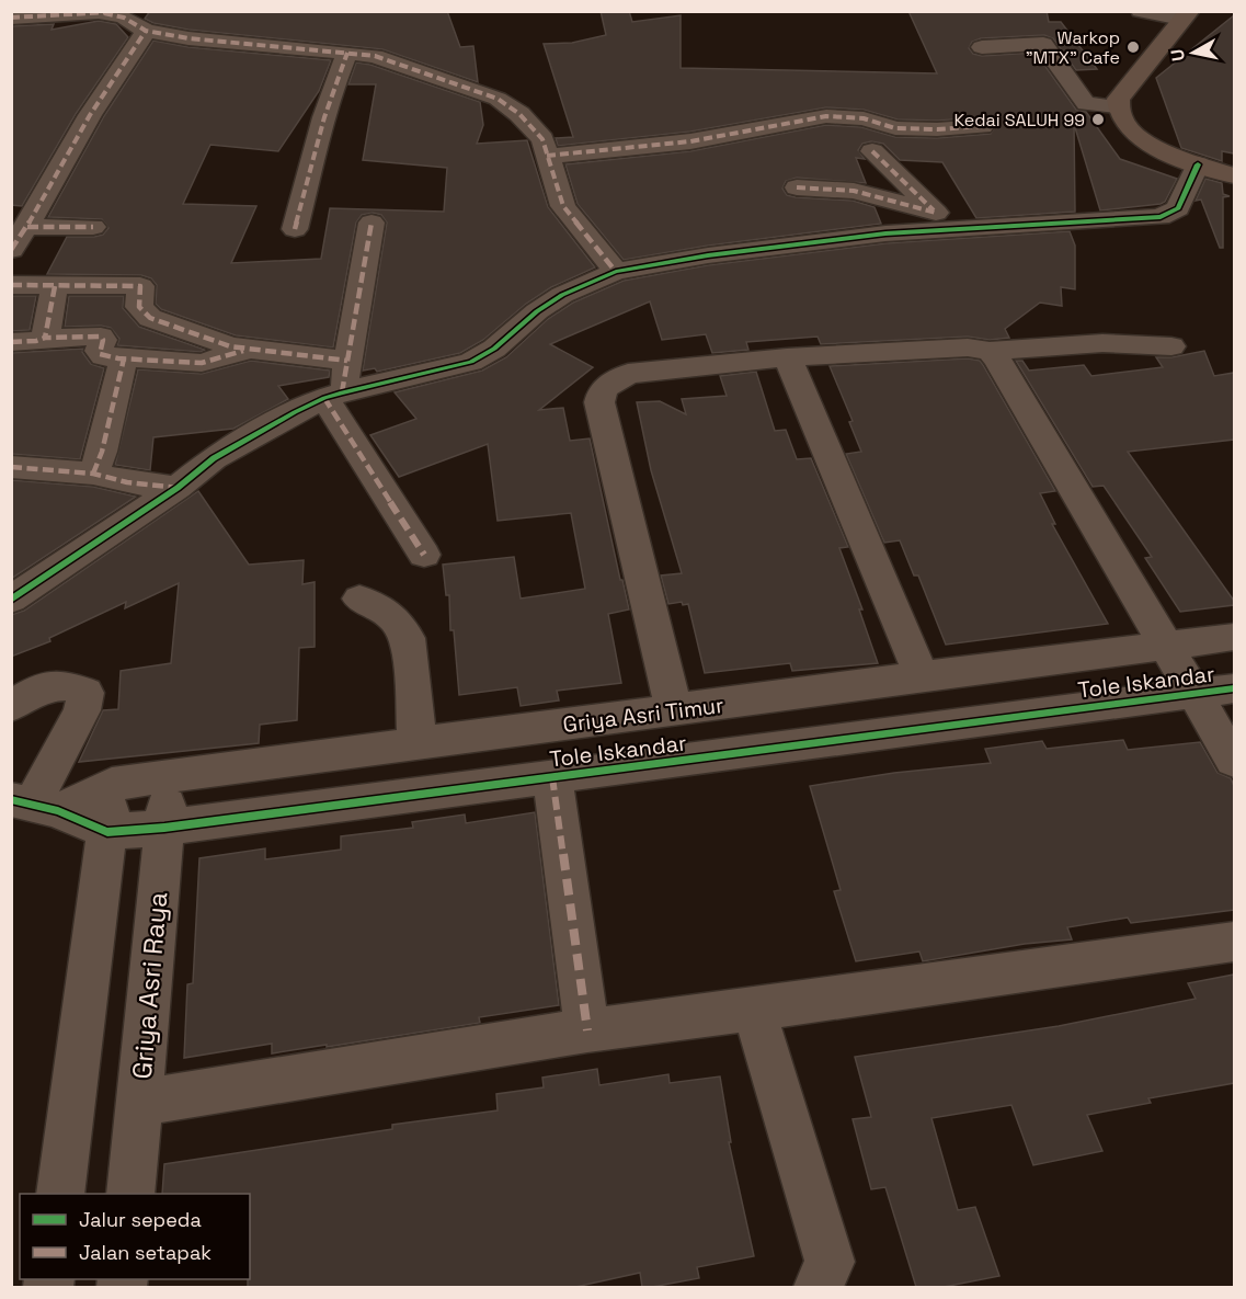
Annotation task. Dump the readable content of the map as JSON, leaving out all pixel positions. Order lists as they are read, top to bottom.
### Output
{
  "streets": {
    "street": ["Tole Iskandar", "Griya Asri Timur", "Griya Asri Raya"]
  },
  "crossings": [
    ["Tole Iskandar", "Griya Asri Timur"],
    ["Tole Iskandar", "Griya Asri Raya"],
    ["Griya Asri Timur", "Griya Asri Raya"]
  ],
  "places": ["Warkop \"MTX\" Cafe", "Kedai SALUH 99"],
  "legend": ["Jalur sepeda", "Jalan setapak"],
  "north": "left"
}
